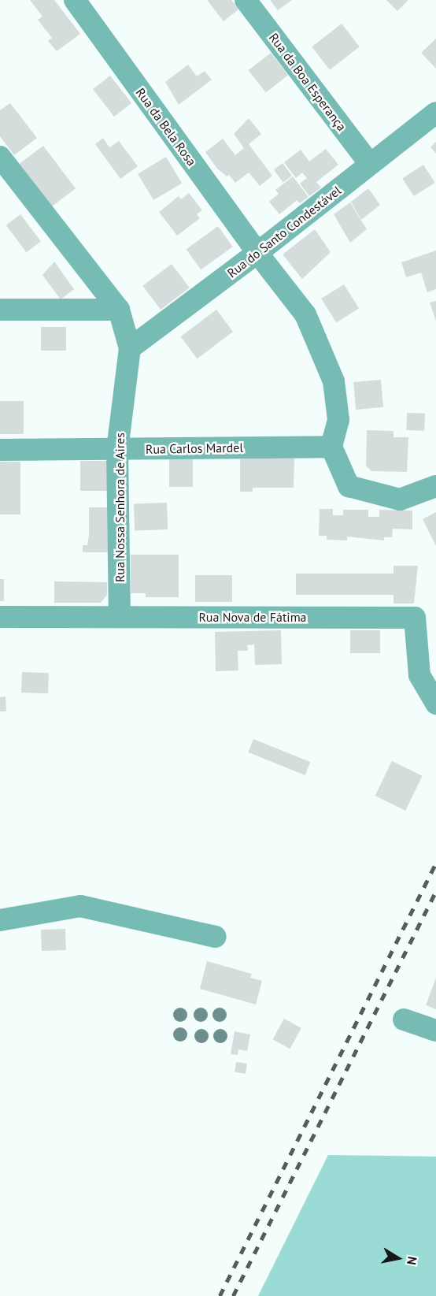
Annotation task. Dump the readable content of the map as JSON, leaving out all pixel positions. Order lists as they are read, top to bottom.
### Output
{
  "streets": {
    "street": [
      "Rua da Boa Esperança",
      "Rua da Bela Rosa",
      "Rua do Santo Condestável",
      "Rua Carlos Mardel",
      "Rua Nossa Senhora de Aires",
      "Rua Nova de Fátima"
    ]
  },
  "crossings": [
    ["Rua da Boa Esperança", "Rua do Santo Condestável"],
    ["Rua da Bela Rosa", "Rua do Santo Condestável"],
    ["Rua da Bela Rosa", "Rua Carlos Mardel"],
    ["Rua do Santo Condestável", "Rua Nossa Senhora de Aires"],
    ["Rua Carlos Mardel", "Rua Nossa Senhora de Aires"],
    ["Rua Nossa Senhora de Aires", "Rua Nova de Fátima"]
  ],
  "north": "right"
}
